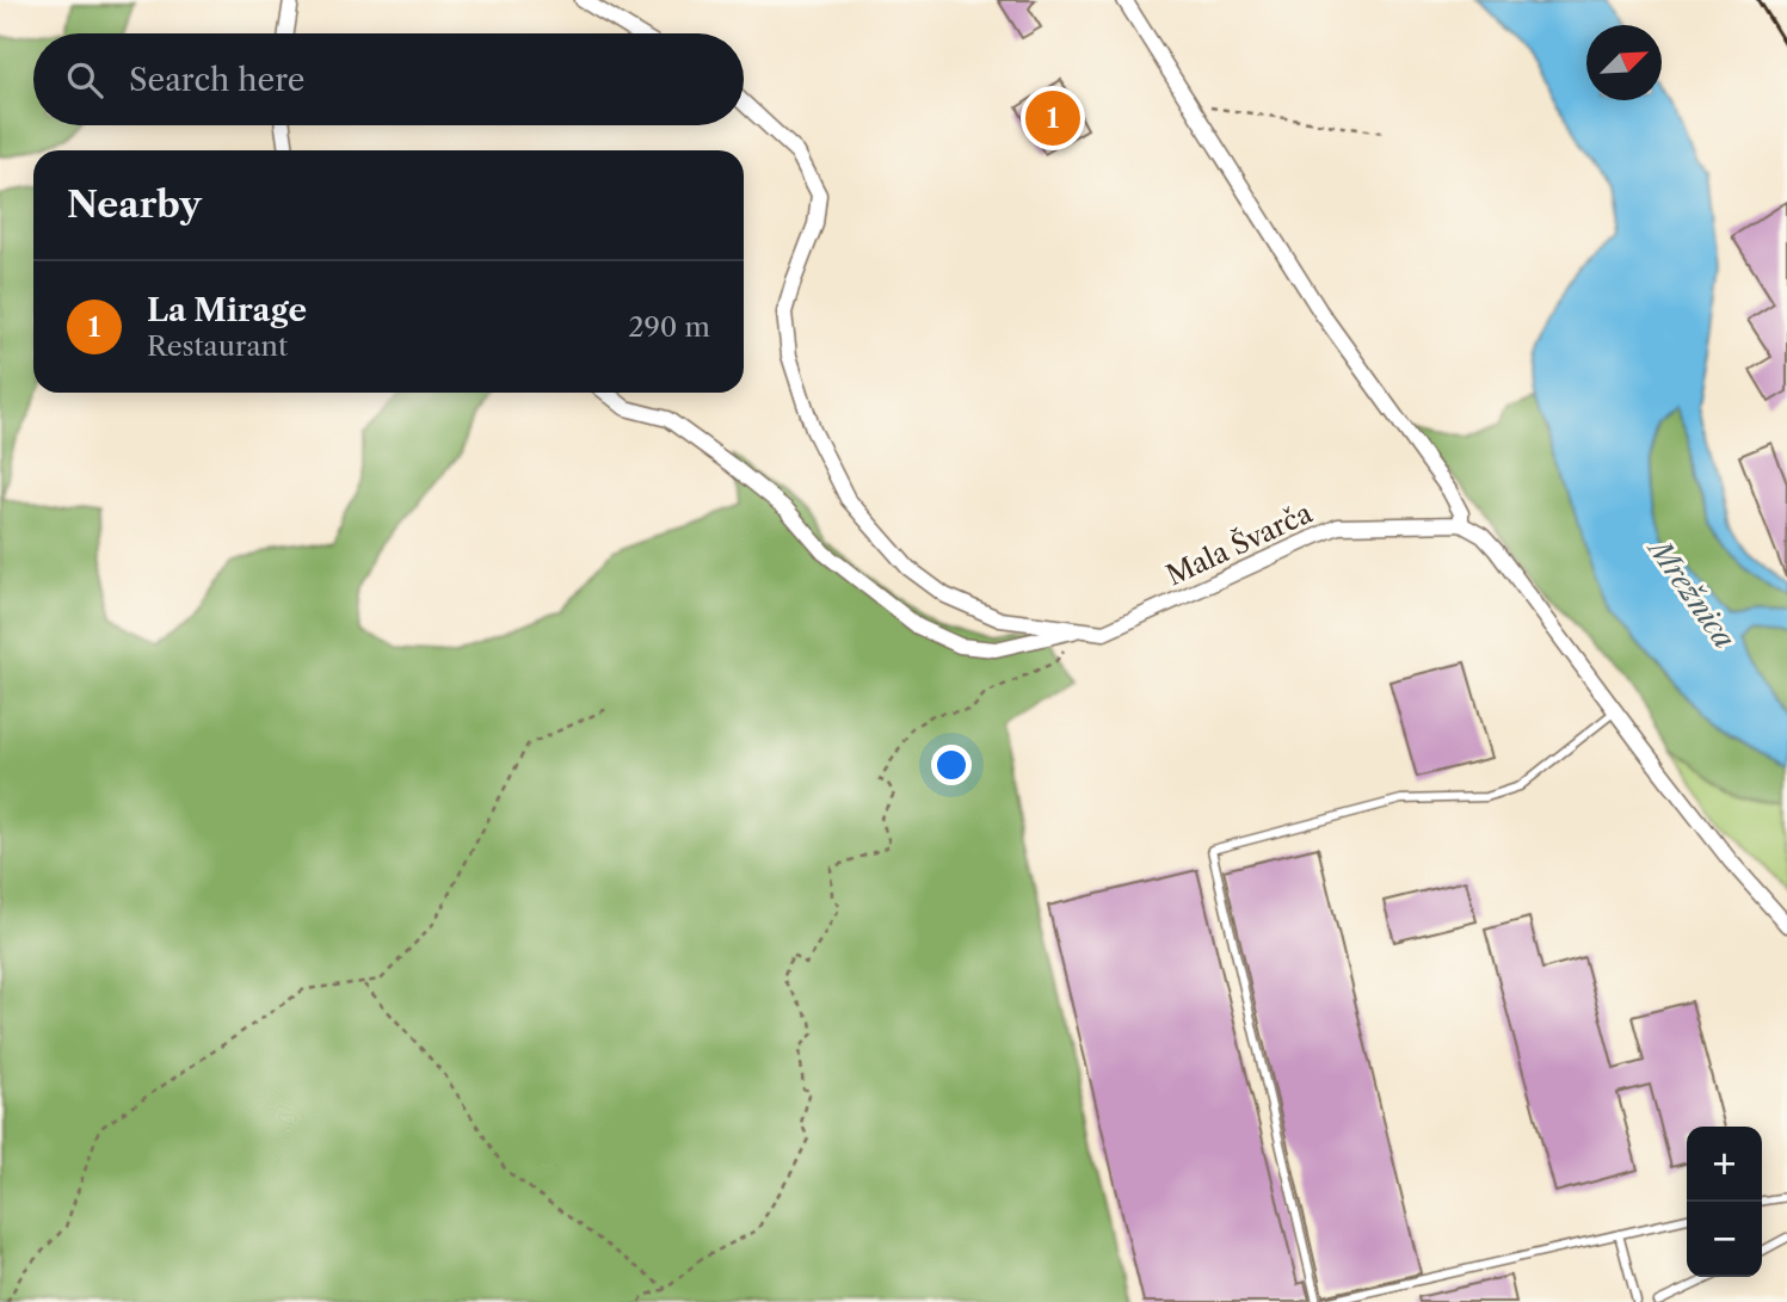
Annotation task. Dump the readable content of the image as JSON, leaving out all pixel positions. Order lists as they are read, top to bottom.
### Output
{
  "streets": {
    "street": ["Mala Švarča"]
  },
  "water": ["Mrežnica"],
  "north": "top right",
  "page": {
    "search": "Search here",
    "pins": "1",
    "heading": "Nearby",
    "list": [
      {
        "mark": "1",
        "name": "La Mirage",
        "note": "Restaurant",
        "value": "290 m"
      }
    ],
    "map_buttons": ["+", "−"]
  }
}
